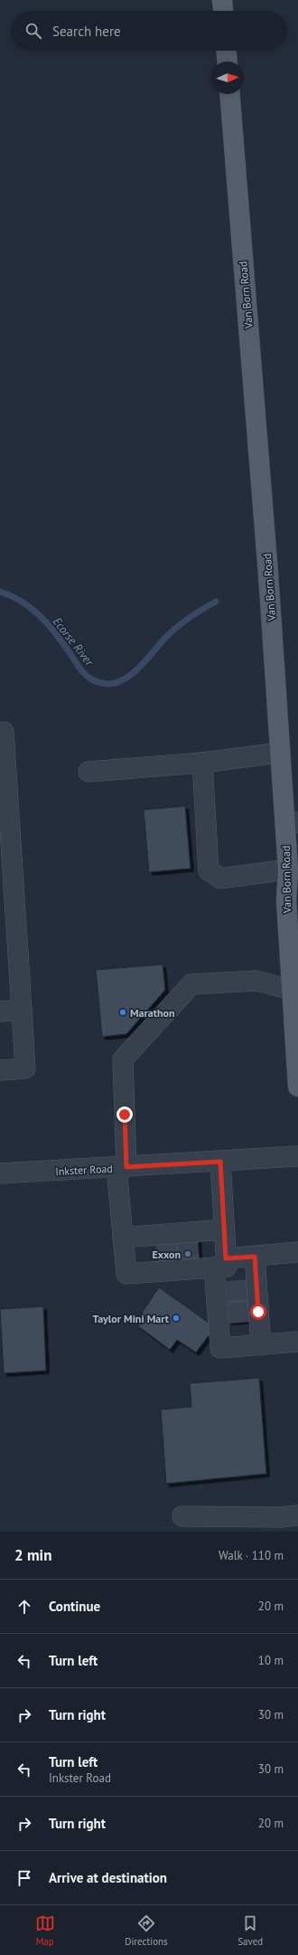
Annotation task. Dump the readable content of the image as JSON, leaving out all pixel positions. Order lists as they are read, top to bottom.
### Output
{
  "streets": {
    "main road": ["Van Born Road"],
    "street": ["Inkster Road"]
  },
  "water": ["Ecorse River"],
  "places": ["Marathon", "Exxon", "Taylor Mini Mart"],
  "north": "right",
  "page": {
    "search": "Search here",
    "heading": ["2 min", "Walk · 110 m"],
    "list": [
      ["Continue", "20 m"],
      ["Turn left", "10 m"],
      ["Turn right", "30 m"],
      ["Turn left", "Inkster Road", "30 m"],
      ["Turn right", "20 m"],
      "Arrive at destination"
    ],
    "nav": ["Map", "Directions", "Saved"]
  }
}
